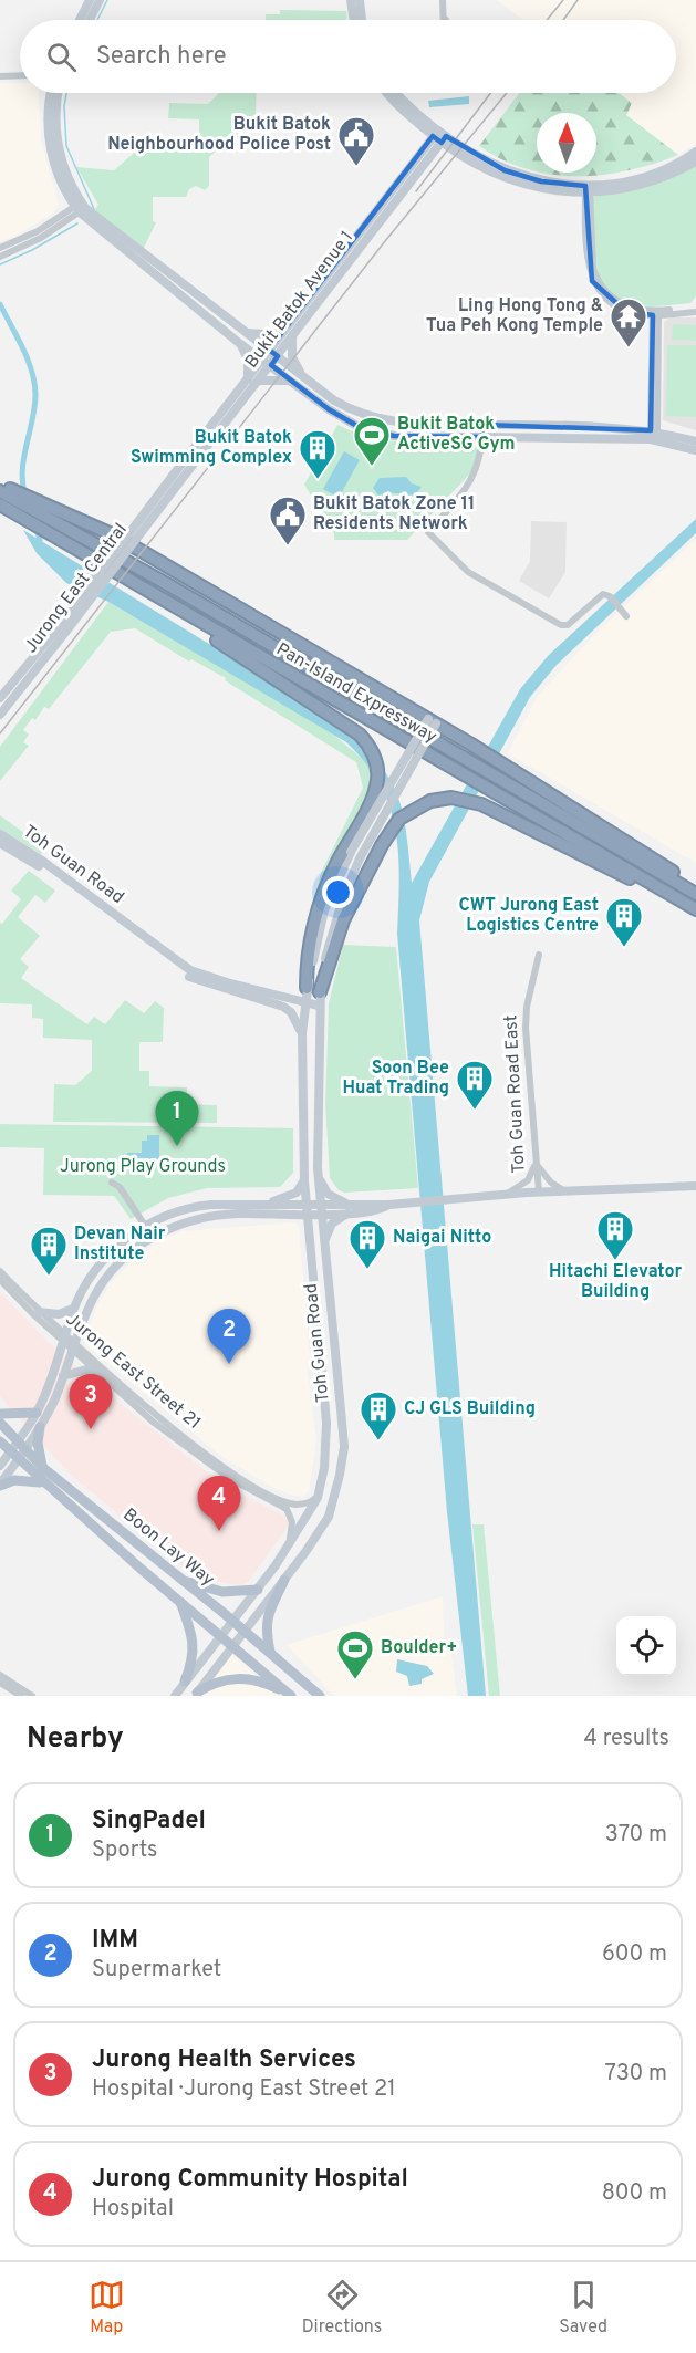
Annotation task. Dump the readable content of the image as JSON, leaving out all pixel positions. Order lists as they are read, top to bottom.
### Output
{
  "streets": {
    "highway": ["Pan-Island Expressway"],
    "main road": [
      "Bukit Batok Avenue 1",
      "Jurong East Central",
      "Toh Guan Road",
      "Toh Guan Road East",
      "Boon Lay Way"
    ],
    "street": ["Jurong East Street 21"]
  },
  "crossings": [
    ["Bukit Batok Avenue 1", "Jurong East Central"],
    ["Toh Guan Road", "Toh Guan Road East"],
    ["Toh Guan Road", "Jurong East Street 21"],
    ["Toh Guan Road", "Boon Lay Way"]
  ],
  "parks": ["Jurong Play Grounds"],
  "places": {
    "public building": ["Bukit Batok Neighbourhood Police Post", "Bukit Batok Zone 11 Residents Network"],
    "temple": ["Ling Hong Tong & Tua Peh Kong Temple"],
    "sports": ["Bukit Batok ActiveSG Gym", "Boulder+"],
    "building": [
      "Bukit Batok Swimming Complex",
      "CWT Jurong East Logistics Centre",
      "Soon Bee Huat Trading",
      "Hitachi Elevator Building",
      "Naigai Nitto",
      "Devan Nair Institute",
      "CJ GLS Building"
    ]
  },
  "north": "top",
  "page": {
    "search": "Search here",
    "pins": [
      "1",
      "2",
      "3",
      "4"
    ],
    "heading": ["Nearby", "4 results"],
    "list": [
      {
        "mark": "1",
        "name": "SingPadel",
        "note": "Sports",
        "value": "370 m"
      },
      {
        "mark": "2",
        "name": "IMM",
        "note": "Supermarket",
        "value": "600 m"
      },
      {
        "mark": "3",
        "name": "Jurong Health Services",
        "note": "Hospital · Jurong East Street 21",
        "value": "730 m"
      },
      {
        "mark": "4",
        "name": "Jurong Community Hospital",
        "note": "Hospital",
        "value": "800 m"
      }
    ],
    "nav": ["Map", "Directions", "Saved"]
  }
}
